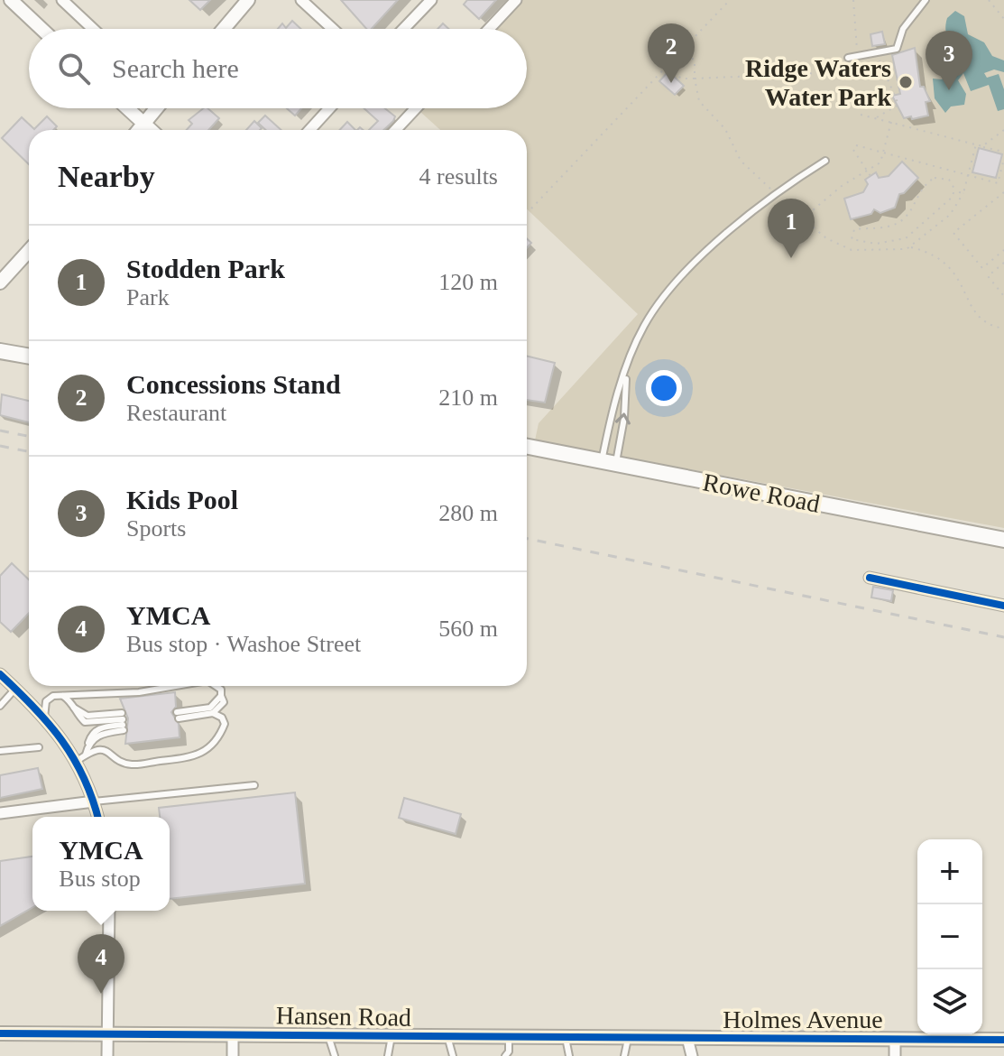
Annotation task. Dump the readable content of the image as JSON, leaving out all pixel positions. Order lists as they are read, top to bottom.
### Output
{
  "streets": {
    "main road": ["Rowe Road"],
    "street": ["Hansen Road", "Holmes Avenue"]
  },
  "crossings": [
    ["Hansen Road", "Holmes Avenue"]
  ],
  "places": ["Ridge Waters Water Park"],
  "page": {
    "pins": [
      "2",
      "3",
      "1",
      "4"
    ],
    "search": "Search here",
    "heading": ["Nearby", "4 results"],
    "list": [
      {
        "mark": "1",
        "name": "Stodden Park",
        "note": "Park",
        "value": "120 m"
      },
      {
        "mark": "2",
        "name": "Concessions Stand",
        "note": "Restaurant",
        "value": "210 m"
      },
      {
        "mark": "3",
        "name": "Kids Pool",
        "note": "Sports",
        "value": "280 m"
      },
      {
        "mark": "4",
        "name": "YMCA",
        "note": "Bus stop · Washoe Street",
        "value": "560 m"
      }
    ],
    "popup": ["YMCA", "Bus stop"],
    "map_buttons": ["+", "−"]
  }
}
